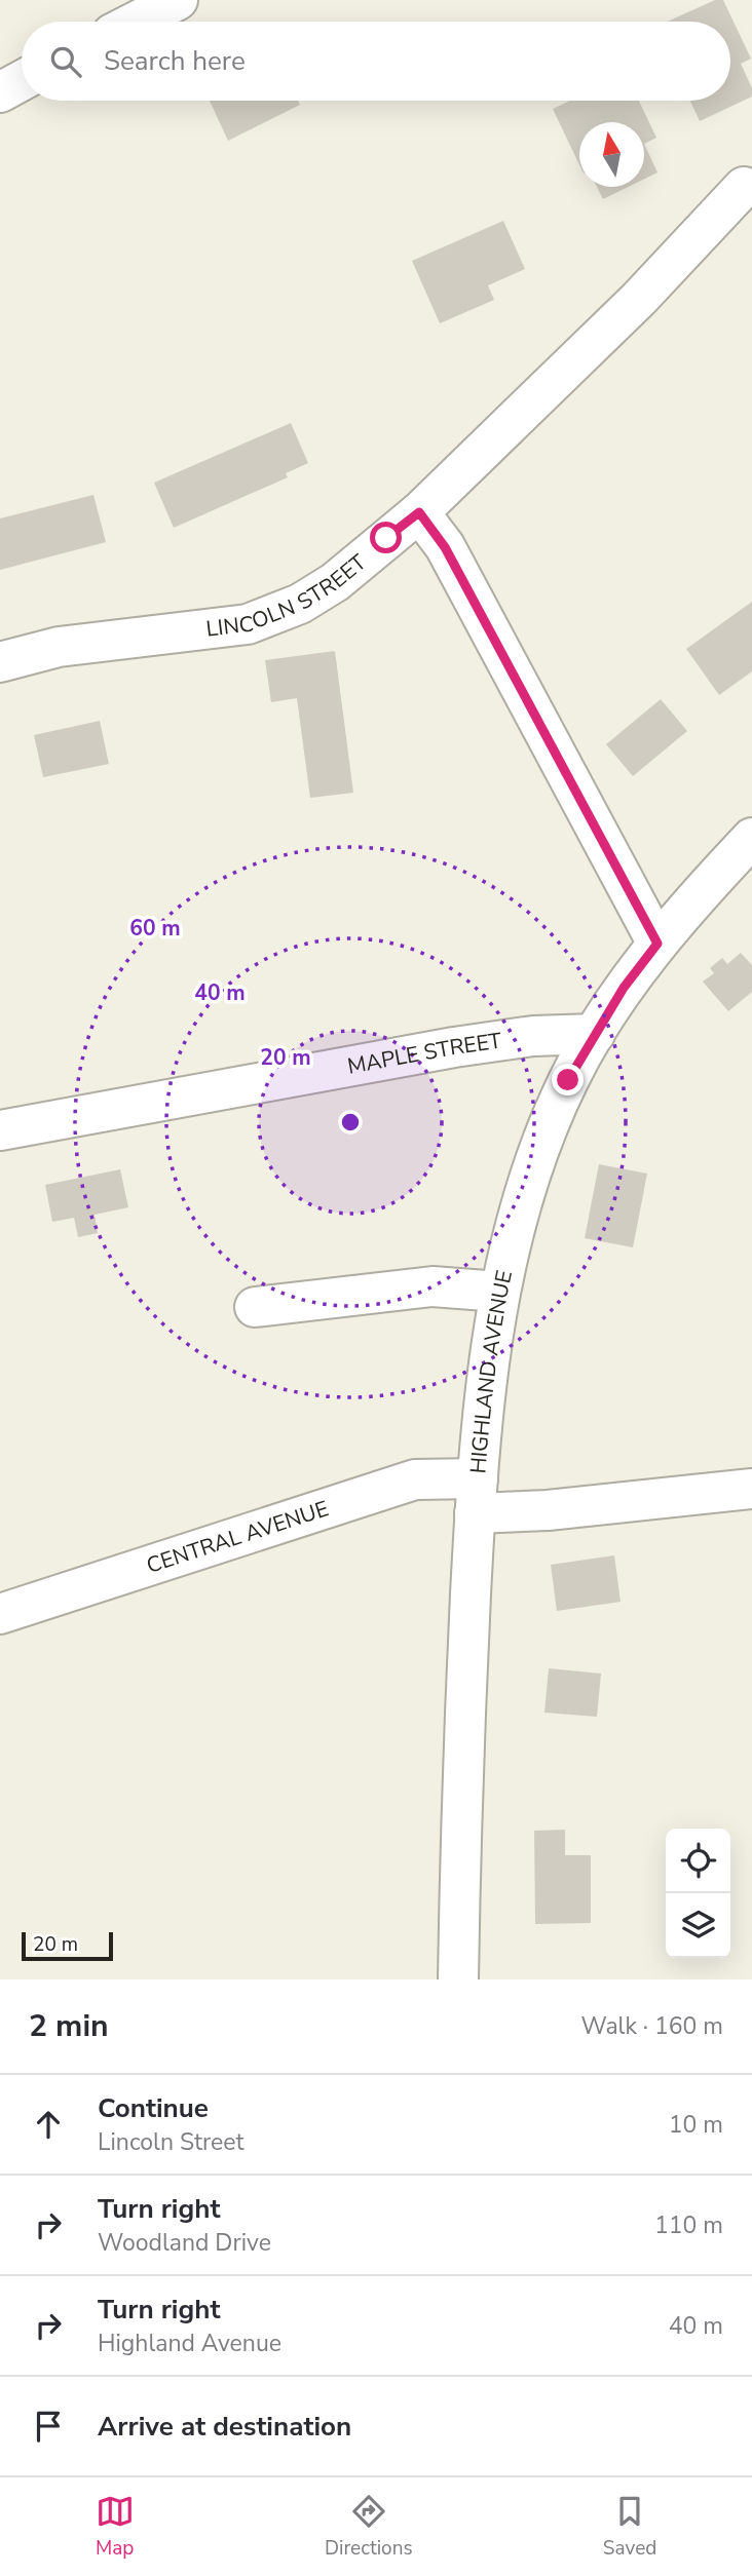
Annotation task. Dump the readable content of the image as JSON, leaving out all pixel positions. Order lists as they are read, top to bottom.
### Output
{
  "streets": {
    "street": [
      "LINCOLN STREET",
      "MAPLE STREET",
      "HIGHLAND AVENUE",
      "CENTRAL AVENUE"
    ]
  },
  "crossings": [
    ["MAPLE STREET", "HIGHLAND AVENUE"],
    ["HIGHLAND AVENUE", "CENTRAL AVENUE"]
  ],
  "scale_bar": "20 m",
  "north": "top",
  "page": {
    "search": "Search here",
    "scale": "20 m",
    "heading": ["2 min", "Walk · 160 m"],
    "list": [
      ["Continue", "Lincoln Street", "10 m"],
      ["Turn right", "Woodland Drive", "110 m"],
      ["Turn right", "Highland Avenue", "40 m"],
      "Arrive at destination"
    ],
    "nav": ["Map", "Directions", "Saved"]
  },
  "rings": ["60 m", "40 m", "20 m"]
}
